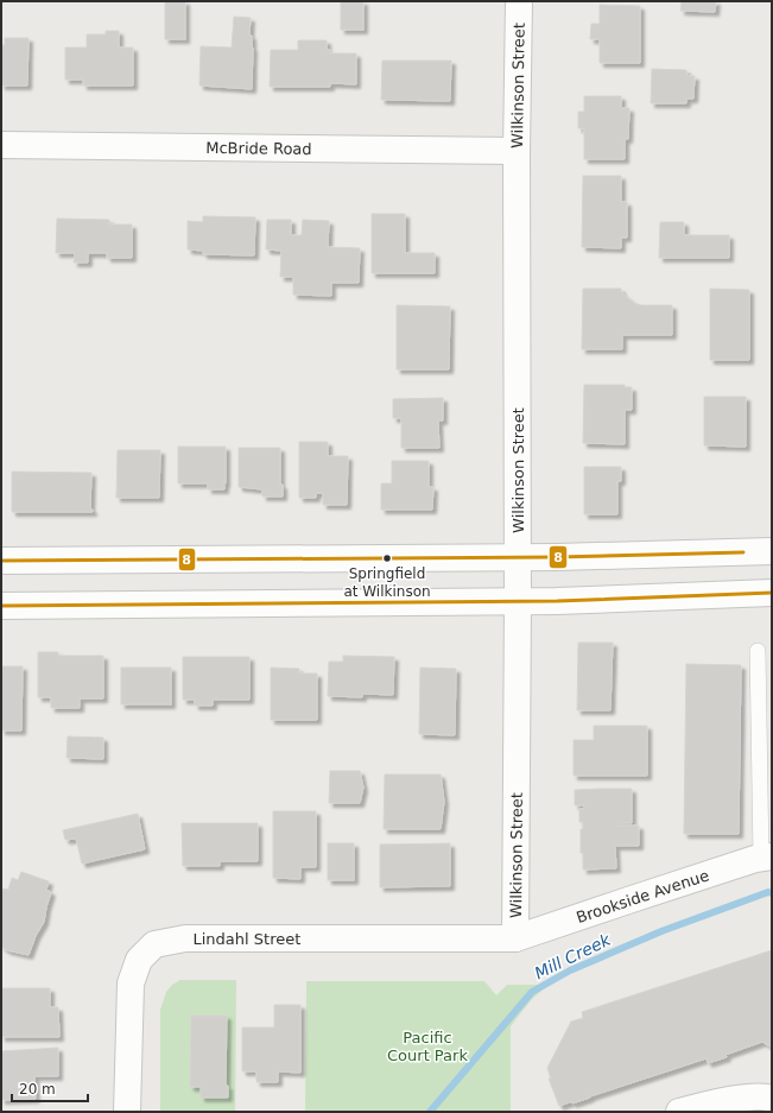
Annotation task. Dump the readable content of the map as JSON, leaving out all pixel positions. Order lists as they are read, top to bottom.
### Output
{
  "streets": {
    "street": [
      "Wilkinson Street",
      "McBride Road",
      "Brookside Avenue",
      "Lindahl Street"
    ]
  },
  "crossings": [
    ["Wilkinson Street", "McBride Road"],
    ["Wilkinson Street", "Brookside Avenue"],
    ["Wilkinson Street", "Lindahl Street"],
    ["Brookside Avenue", "Lindahl Street"]
  ],
  "water": ["Mill Creek"],
  "parks": ["Pacific Court Park"],
  "places": ["Springfield at Wilkinson"],
  "lines": ["transit line 8"],
  "scale_bar": "20 m"
}
